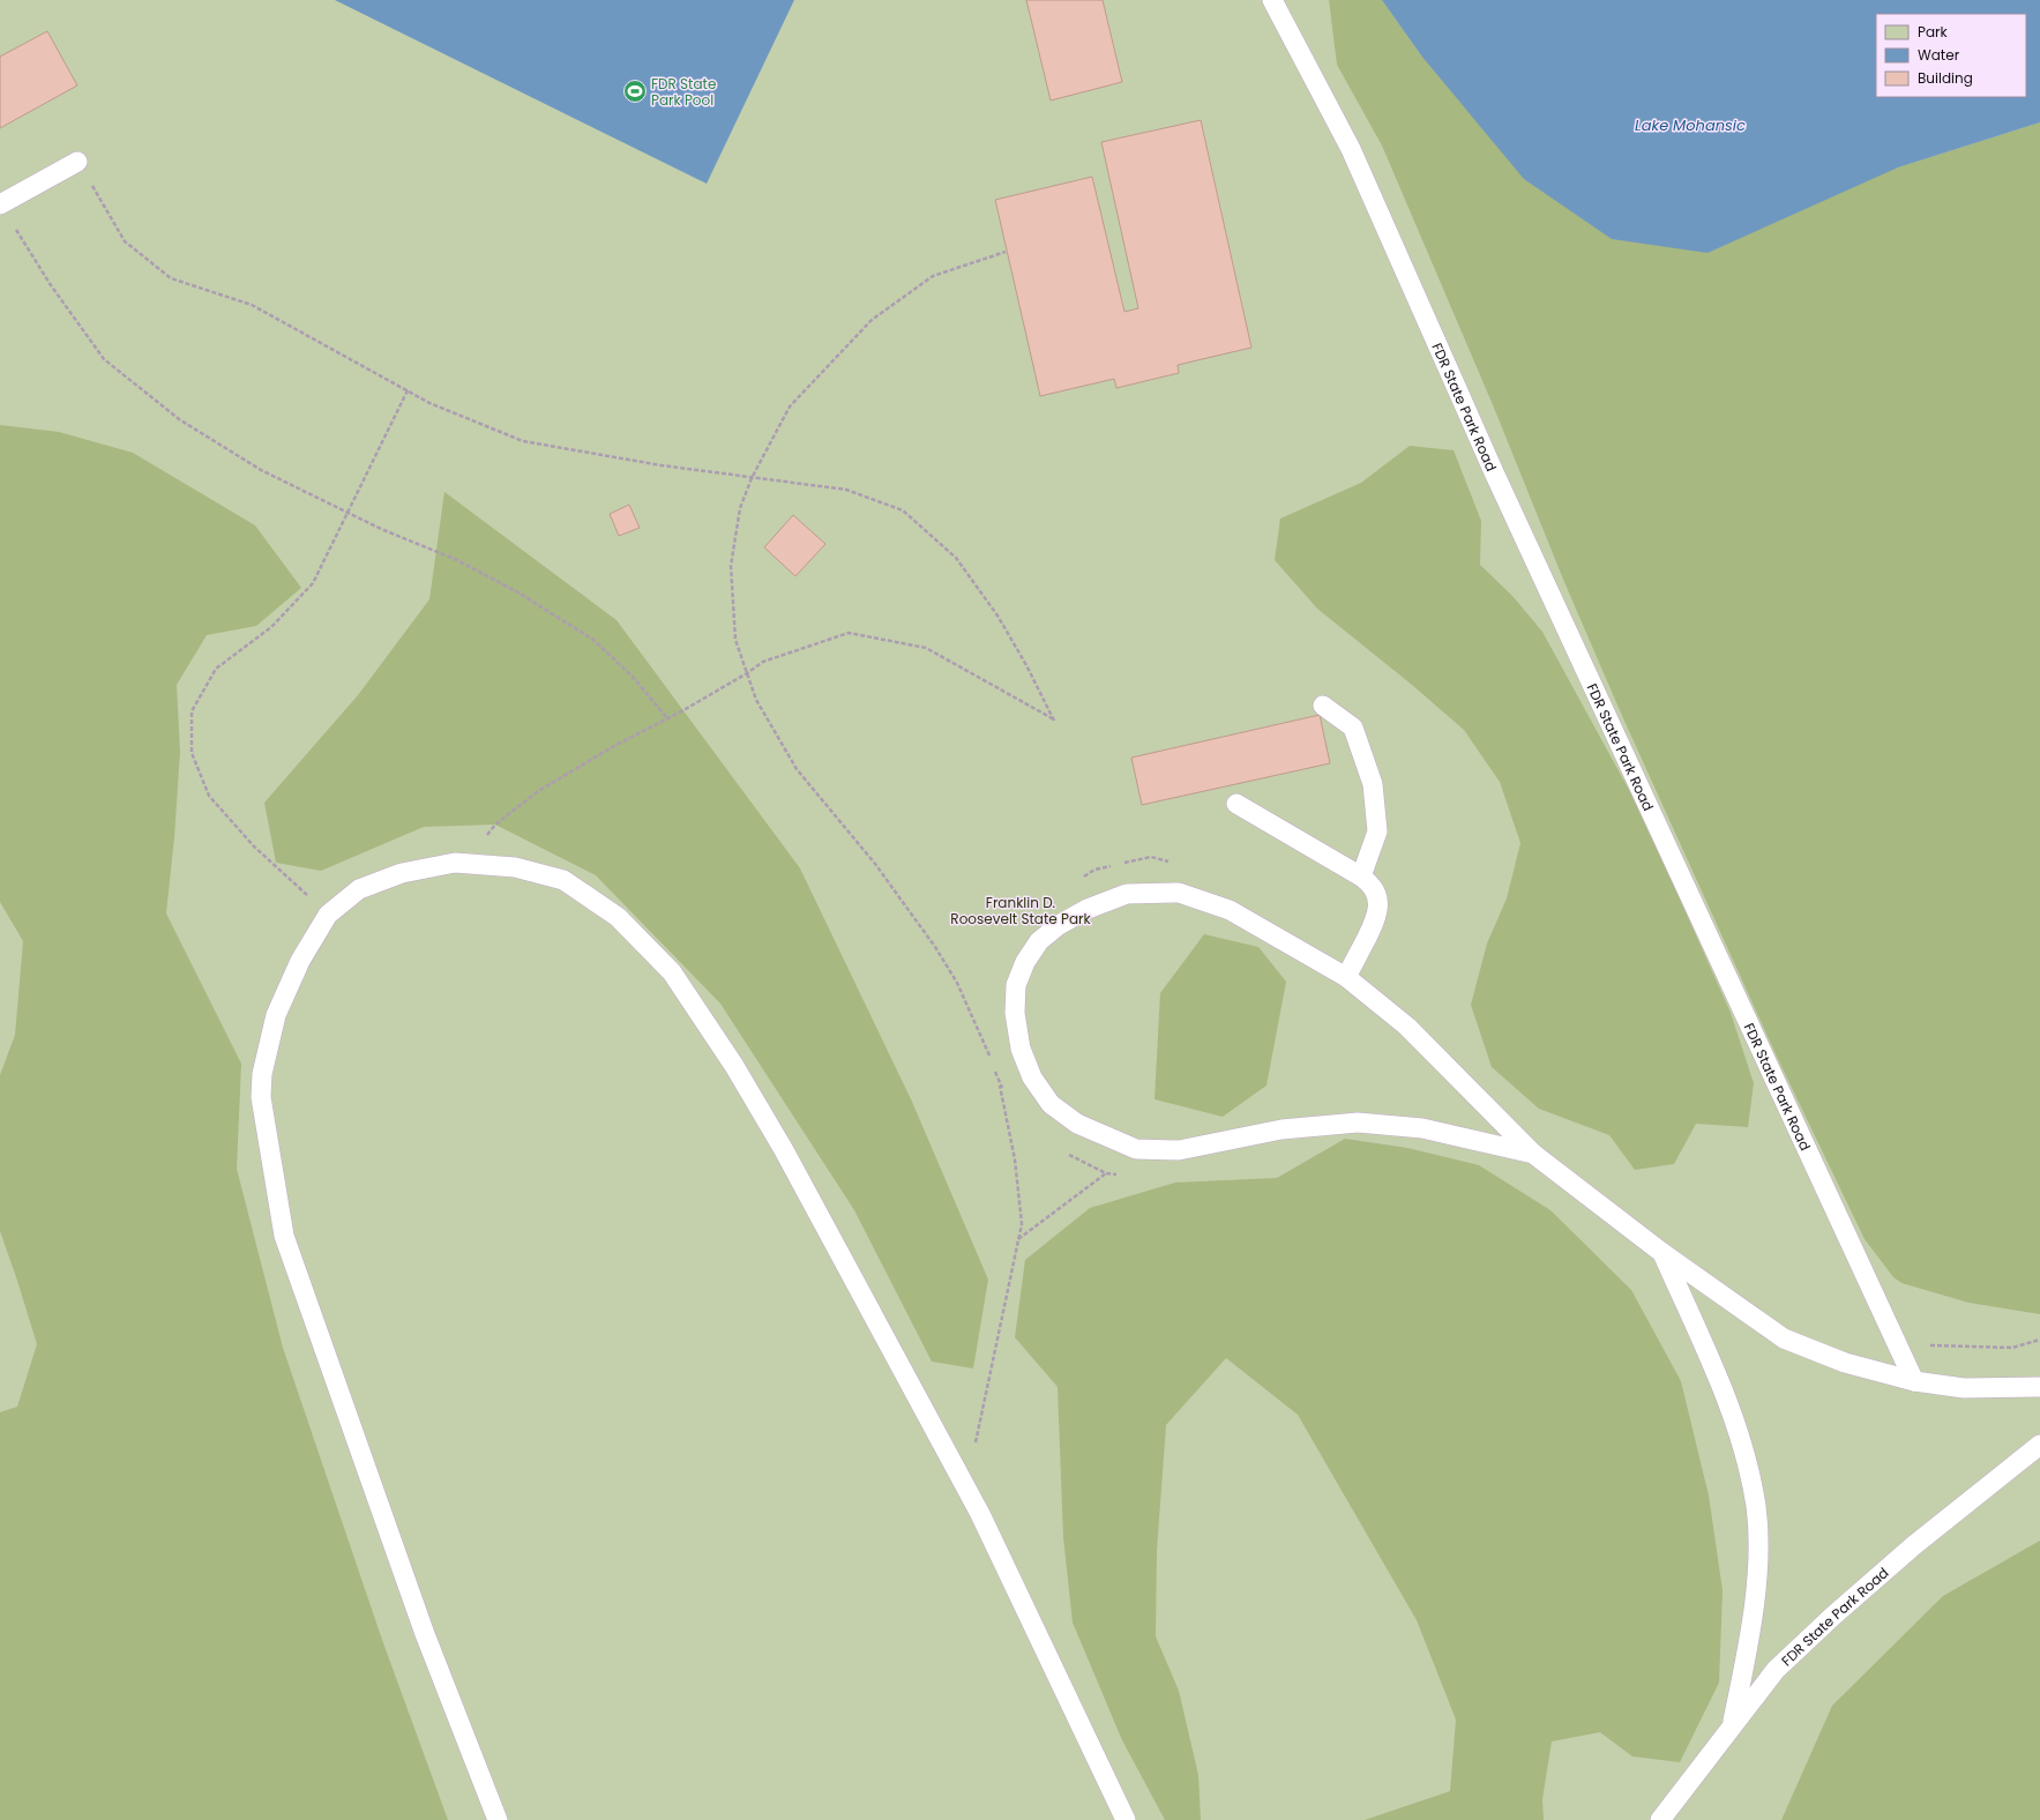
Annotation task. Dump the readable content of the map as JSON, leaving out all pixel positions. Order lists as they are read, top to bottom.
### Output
{
  "streets": {
    "lane": ["FDR State Park Road"]
  },
  "water": ["Lake Mohansic"],
  "parks": ["Franklin D. Roosevelt State Park"],
  "places": {
    "sports": ["FDR State Park Pool"]
  },
  "legend": ["Park", "Water", "Building"]
}
